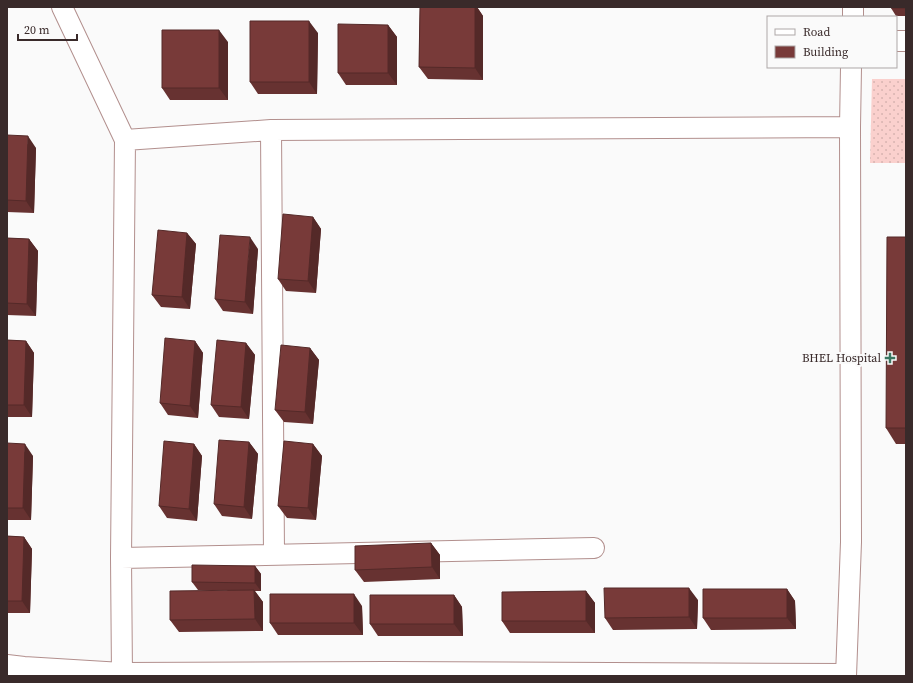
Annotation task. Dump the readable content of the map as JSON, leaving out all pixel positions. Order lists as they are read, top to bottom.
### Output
{
  "places": {
    "health": ["BHEL Hospital"]
  },
  "legend": ["Road", "Building"],
  "scale_bar": "20 m"
}
